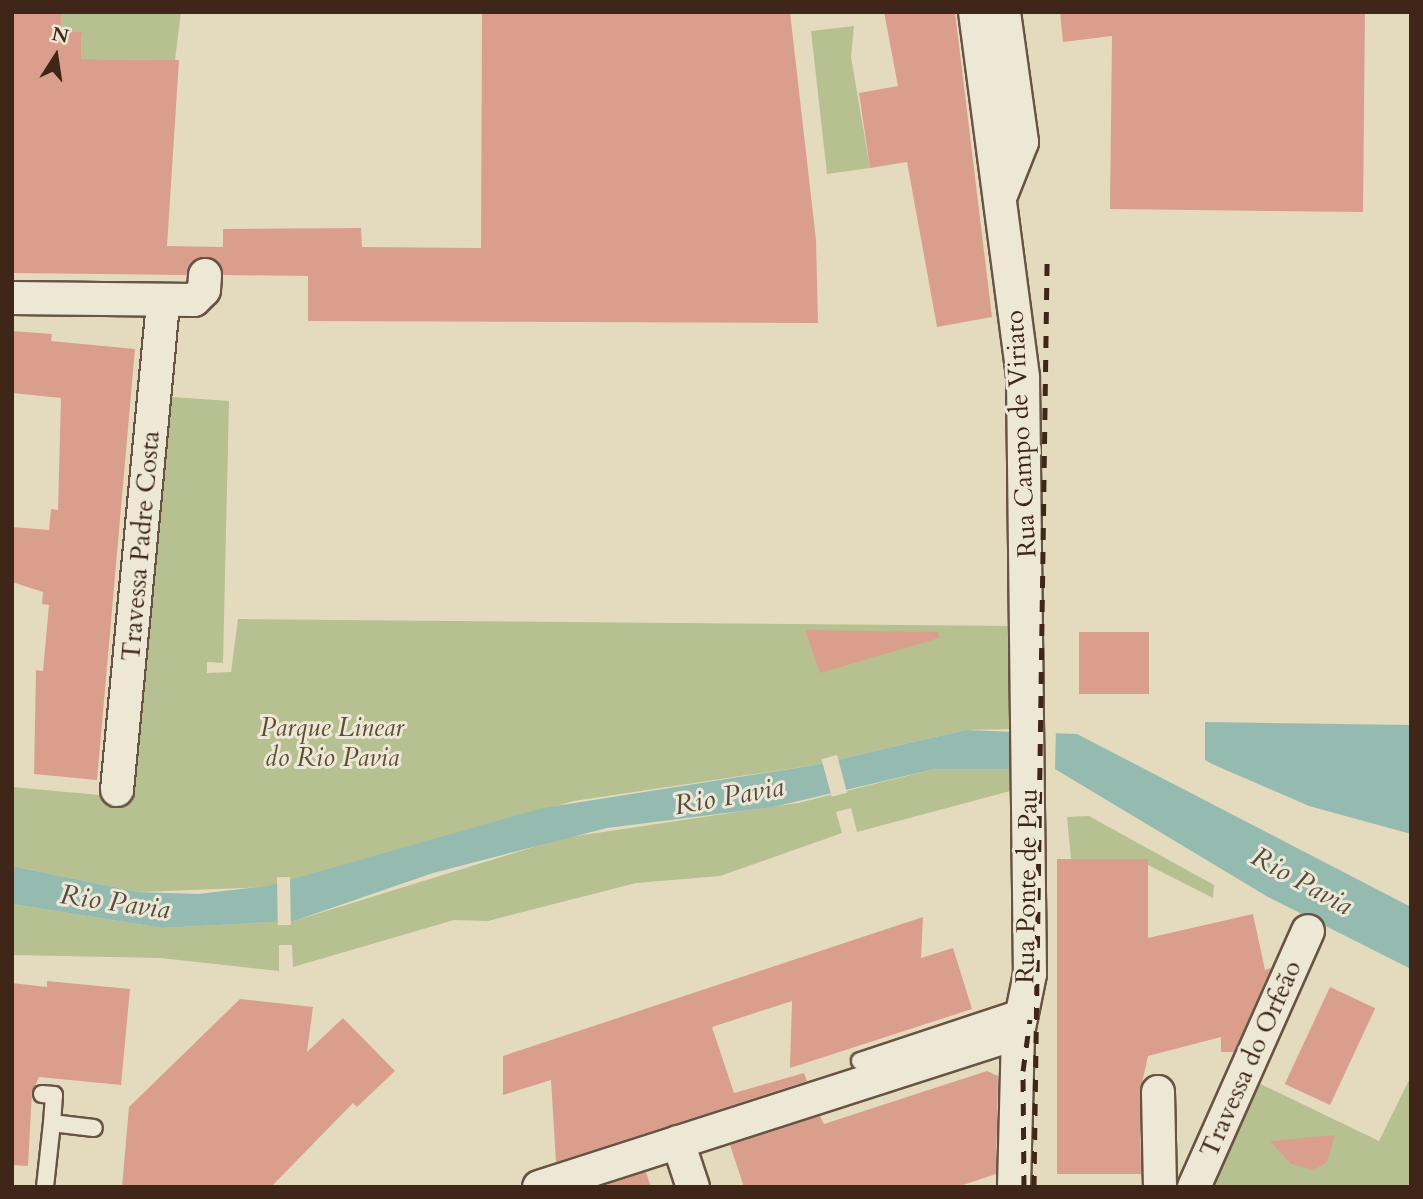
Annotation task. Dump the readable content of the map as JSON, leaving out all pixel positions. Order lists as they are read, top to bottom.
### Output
{
  "streets": {
    "street": [
      "Rua Campo de Viriato",
      "Travessa Padre Costa",
      "Rua Ponte de Pau",
      "Travessa do Orfeão"
    ]
  },
  "crossings": [
    ["Rua Campo de Viriato", "Rua Ponte de Pau"]
  ],
  "water": ["Rio Pavia"],
  "parks": ["Parque Linear do Rio Pavia"],
  "north": "top"
}
